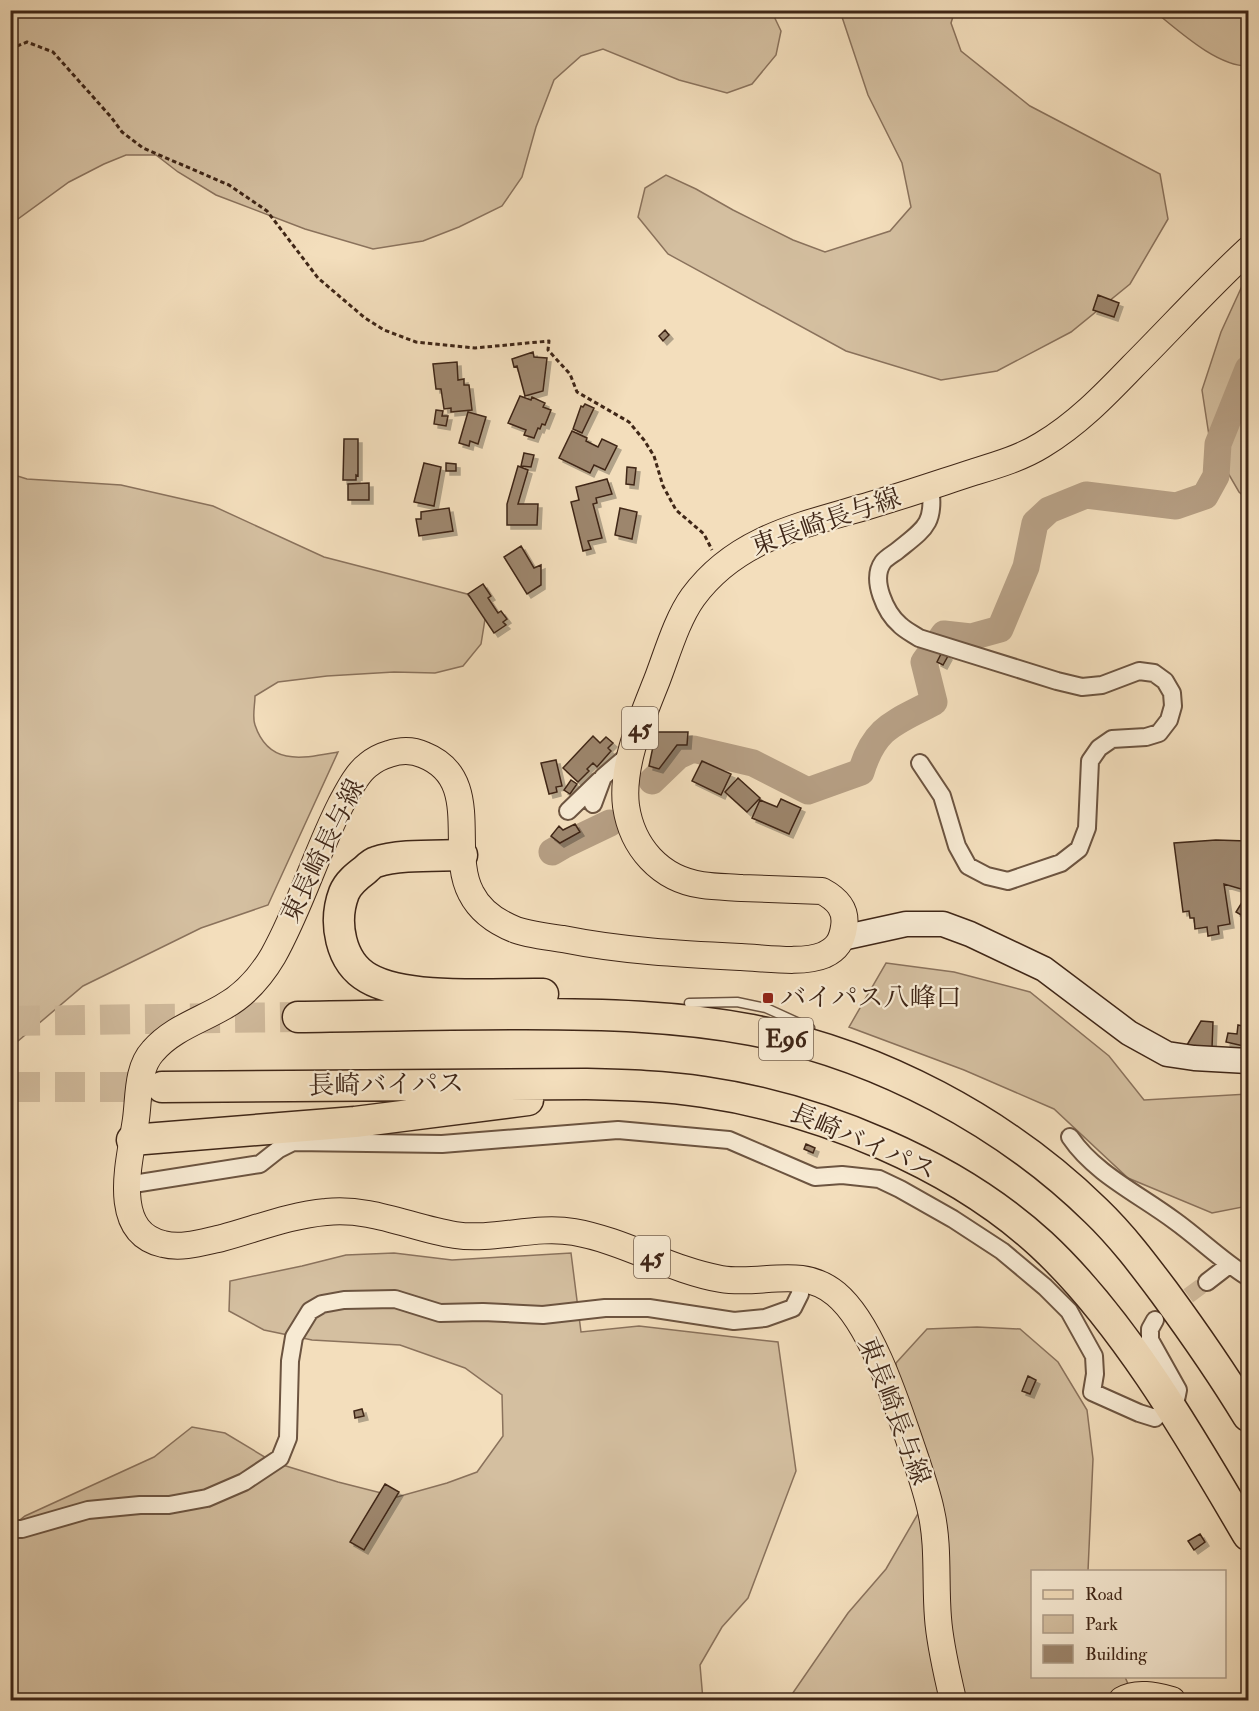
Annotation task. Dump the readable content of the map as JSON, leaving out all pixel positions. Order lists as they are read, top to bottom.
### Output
{
  "streets": {
    "highway": ["E96", "長崎バイパス"],
    "main road": ["東長崎長与線", "45"]
  },
  "places": {
    "transit": ["バイパス八峰口"]
  },
  "legend": ["Road", "Park", "Building"]
}
